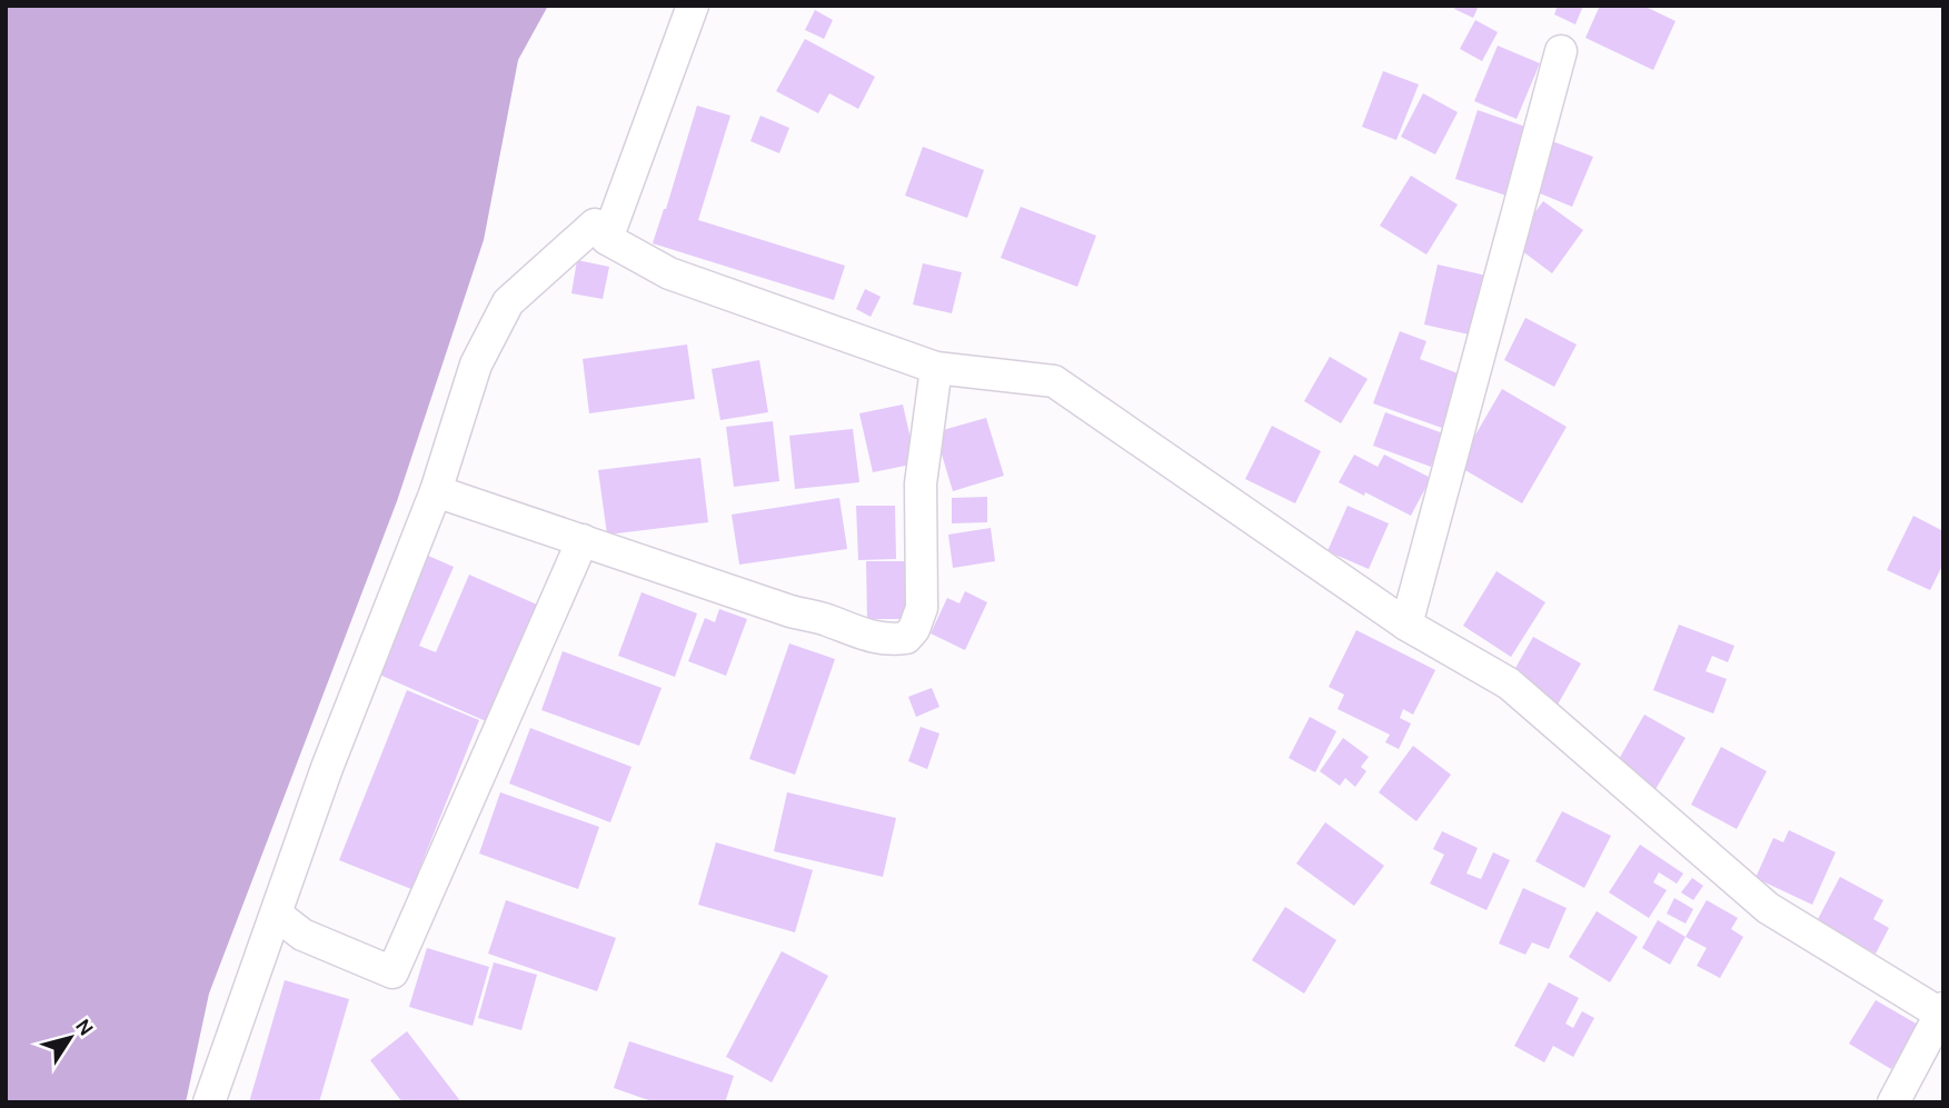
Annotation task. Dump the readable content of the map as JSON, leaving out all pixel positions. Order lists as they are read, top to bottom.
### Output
{
  "north": "top right"
}
